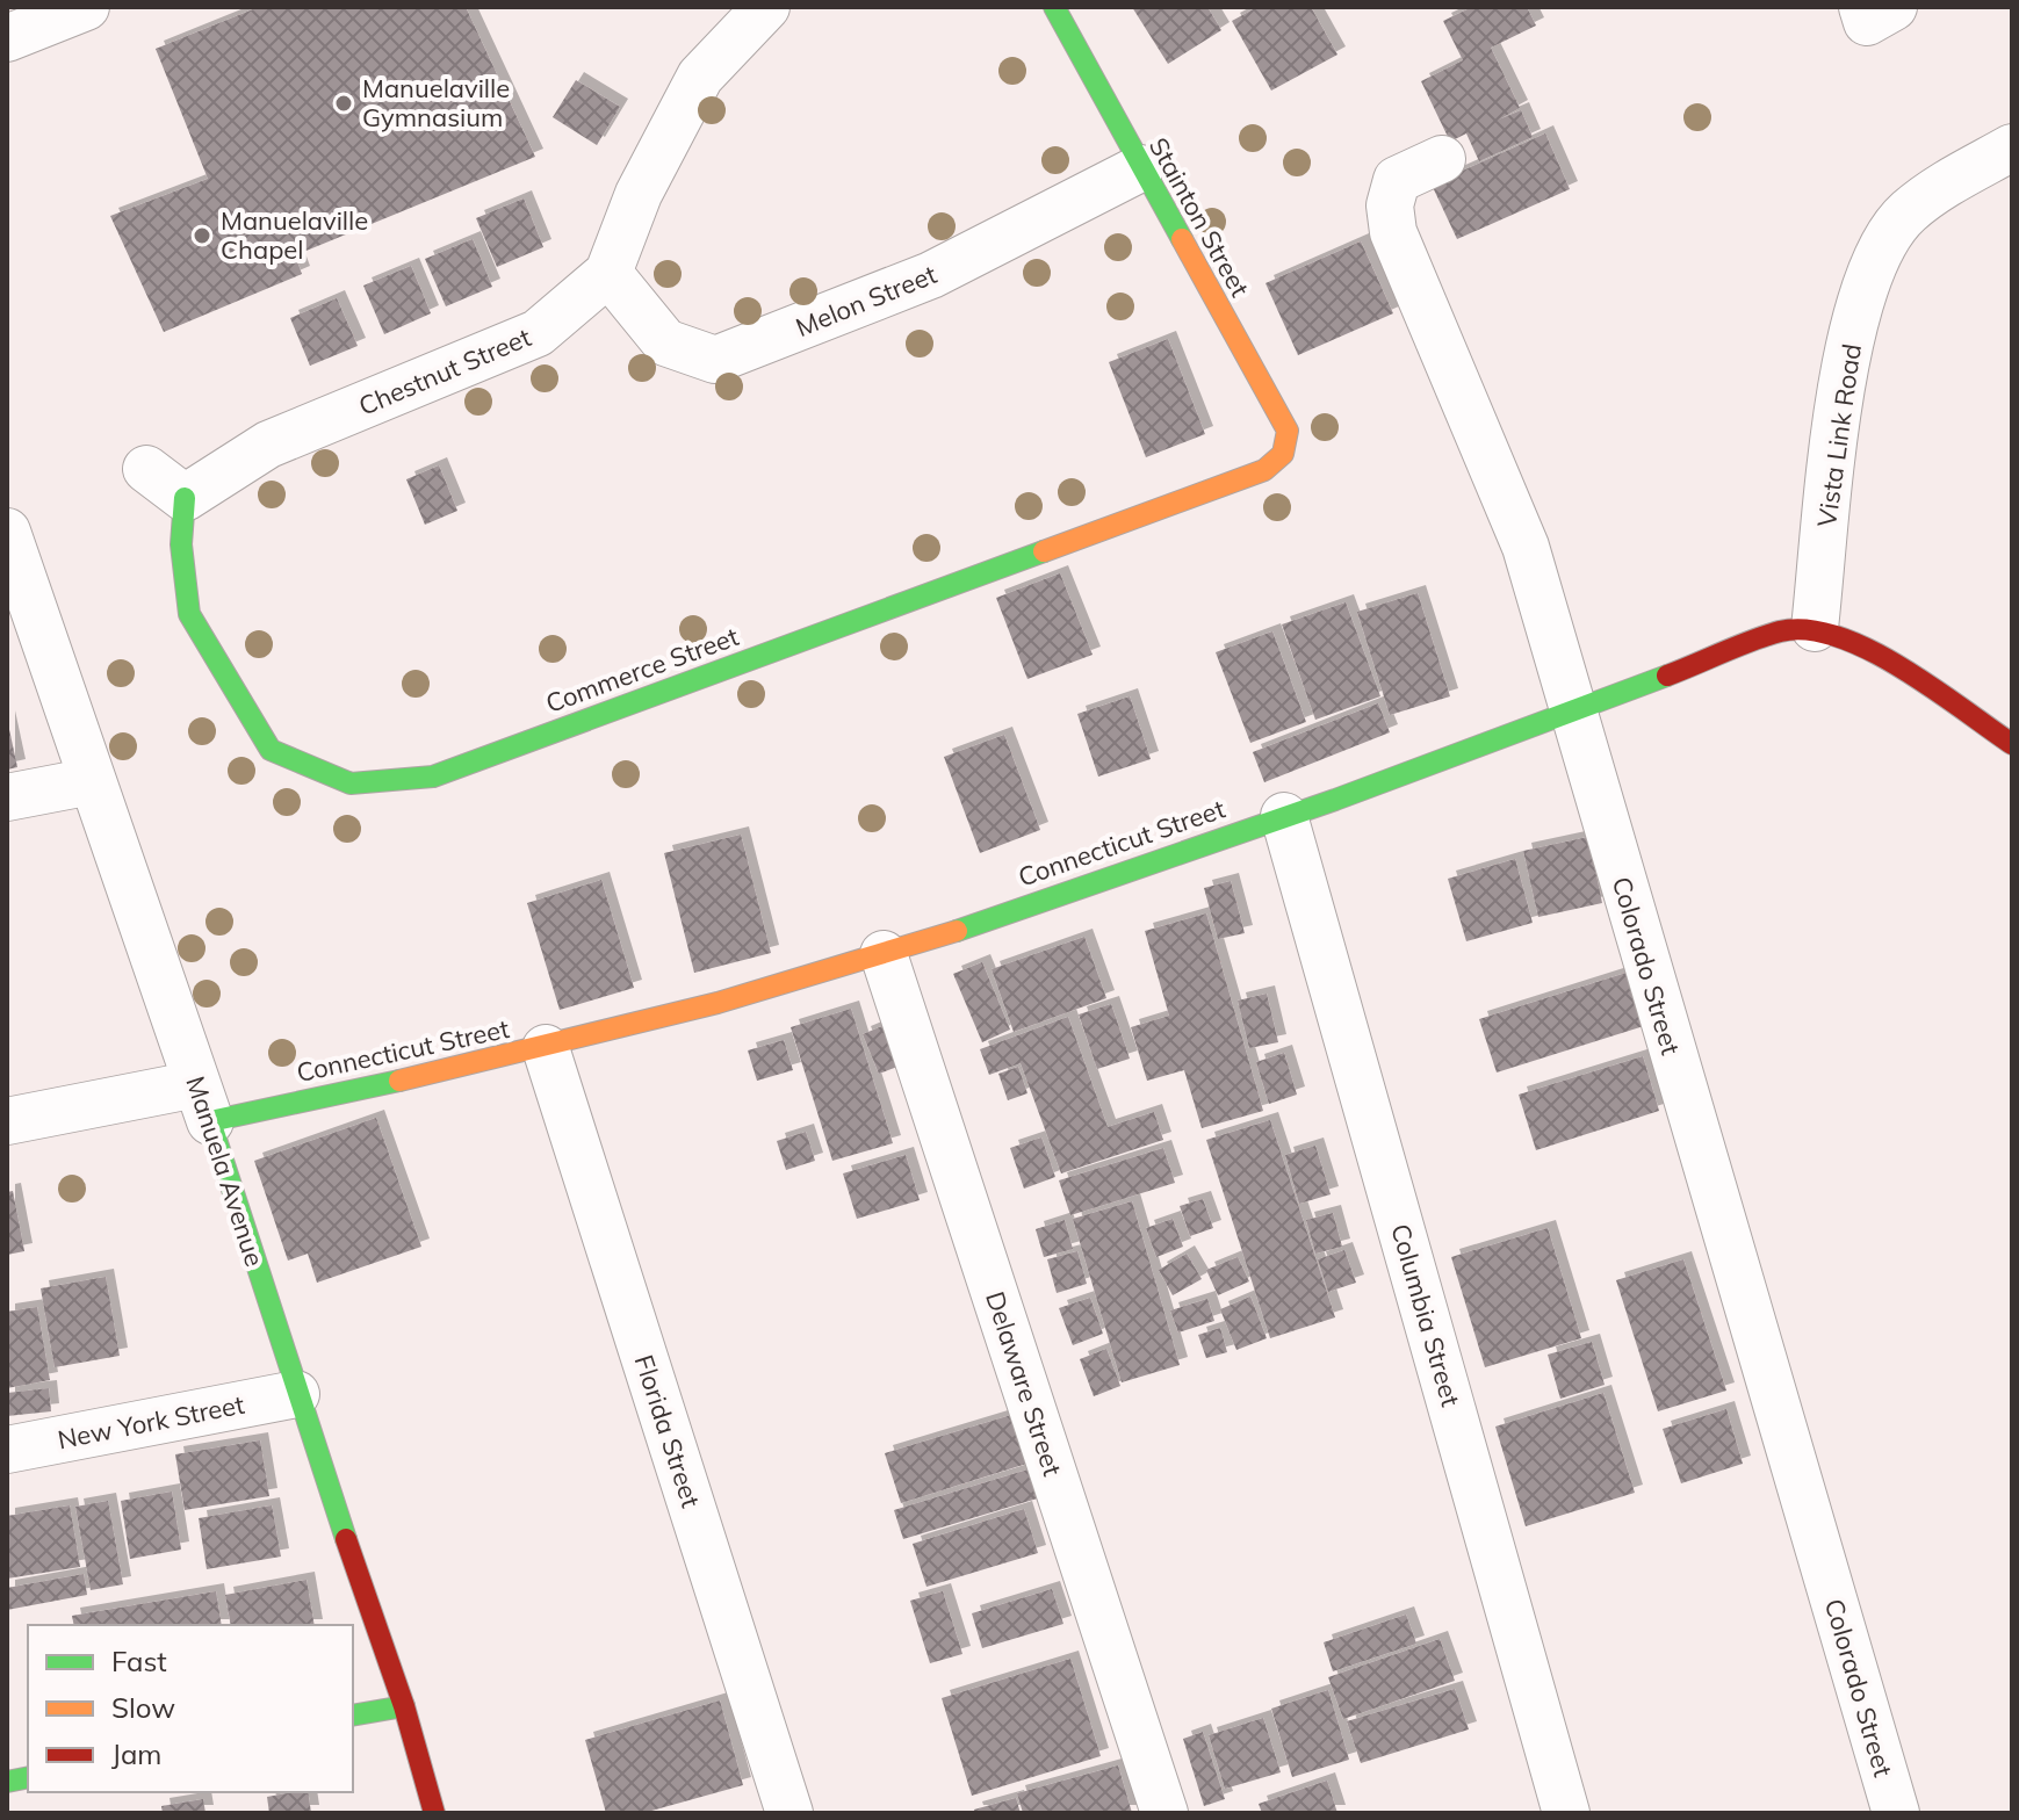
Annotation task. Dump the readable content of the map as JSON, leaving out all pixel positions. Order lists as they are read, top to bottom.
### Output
{
  "streets": {
    "street": [
      "Stainton Street",
      "Melon Street",
      "Chestnut Street",
      "Vista Link Road",
      "Commerce Street",
      "Connecticut Street",
      "Colorado Street",
      "Manuela Avenue",
      "Columbia Street",
      "Delaware Street",
      "New York Street",
      "Florida Street"
    ]
  },
  "crossings": [
    ["Stainton Street", "Melon Street"],
    ["Stainton Street", "Commerce Street"],
    ["Melon Street", "Chestnut Street"],
    ["Chestnut Street", "Commerce Street"],
    ["Vista Link Road", "Connecticut Street"],
    ["Connecticut Street", "Colorado Street"],
    ["Connecticut Street", "Manuela Avenue"],
    ["Connecticut Street", "Columbia Street"],
    ["Connecticut Street", "Delaware Street"],
    ["Connecticut Street", "Florida Street"],
    ["Manuela Avenue", "New York Street"]
  ],
  "places": ["Manuelaville Gymnasium", "Manuelaville Chapel"],
  "legend": ["Fast", "Slow", "Jam"]
}
